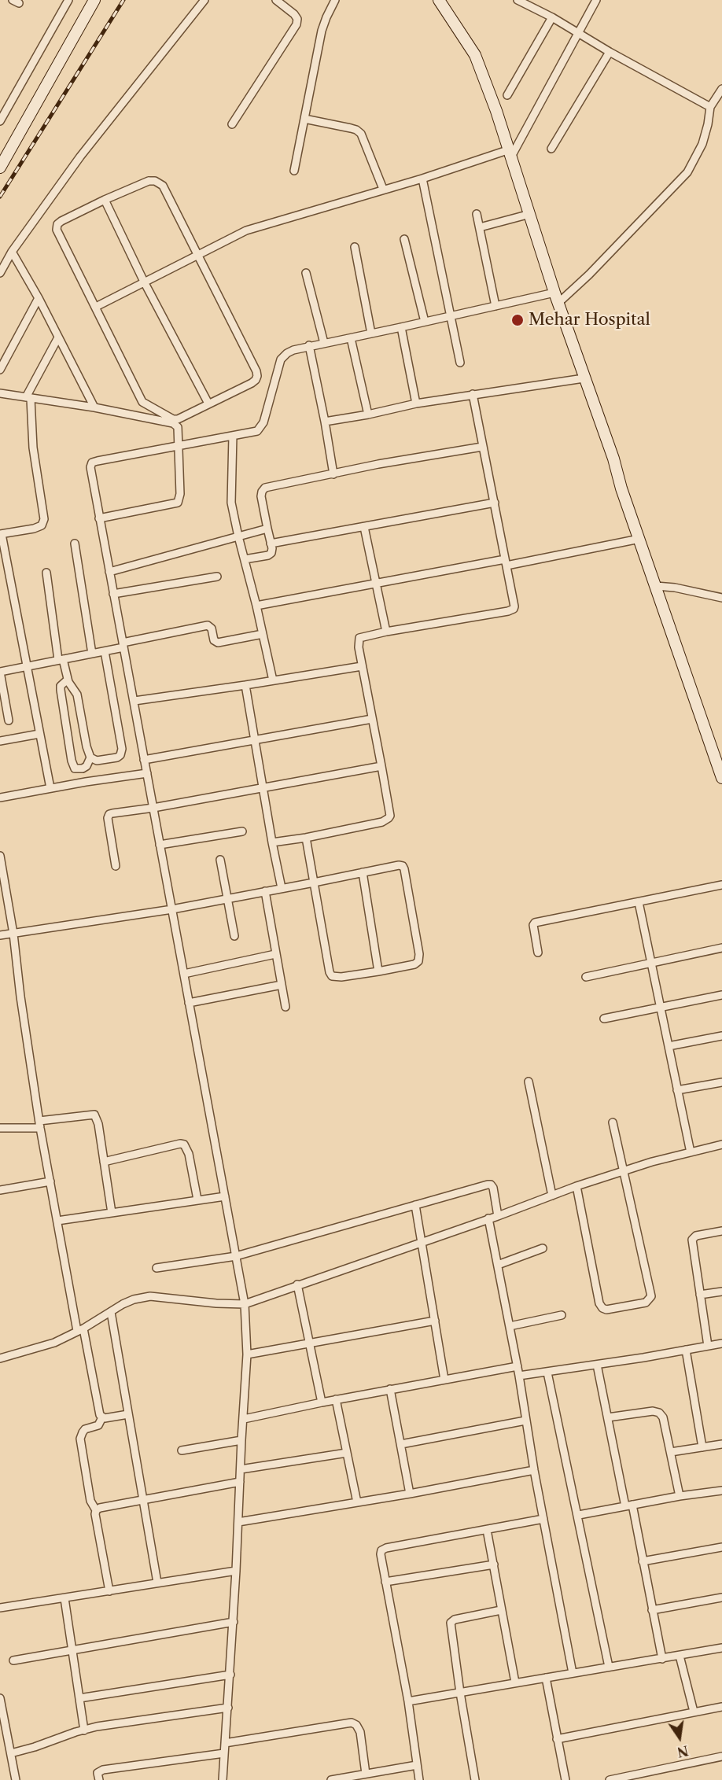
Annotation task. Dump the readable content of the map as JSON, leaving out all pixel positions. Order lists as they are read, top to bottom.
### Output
{
  "places": ["Mehar Hospital"],
  "north": "bottom"
}
